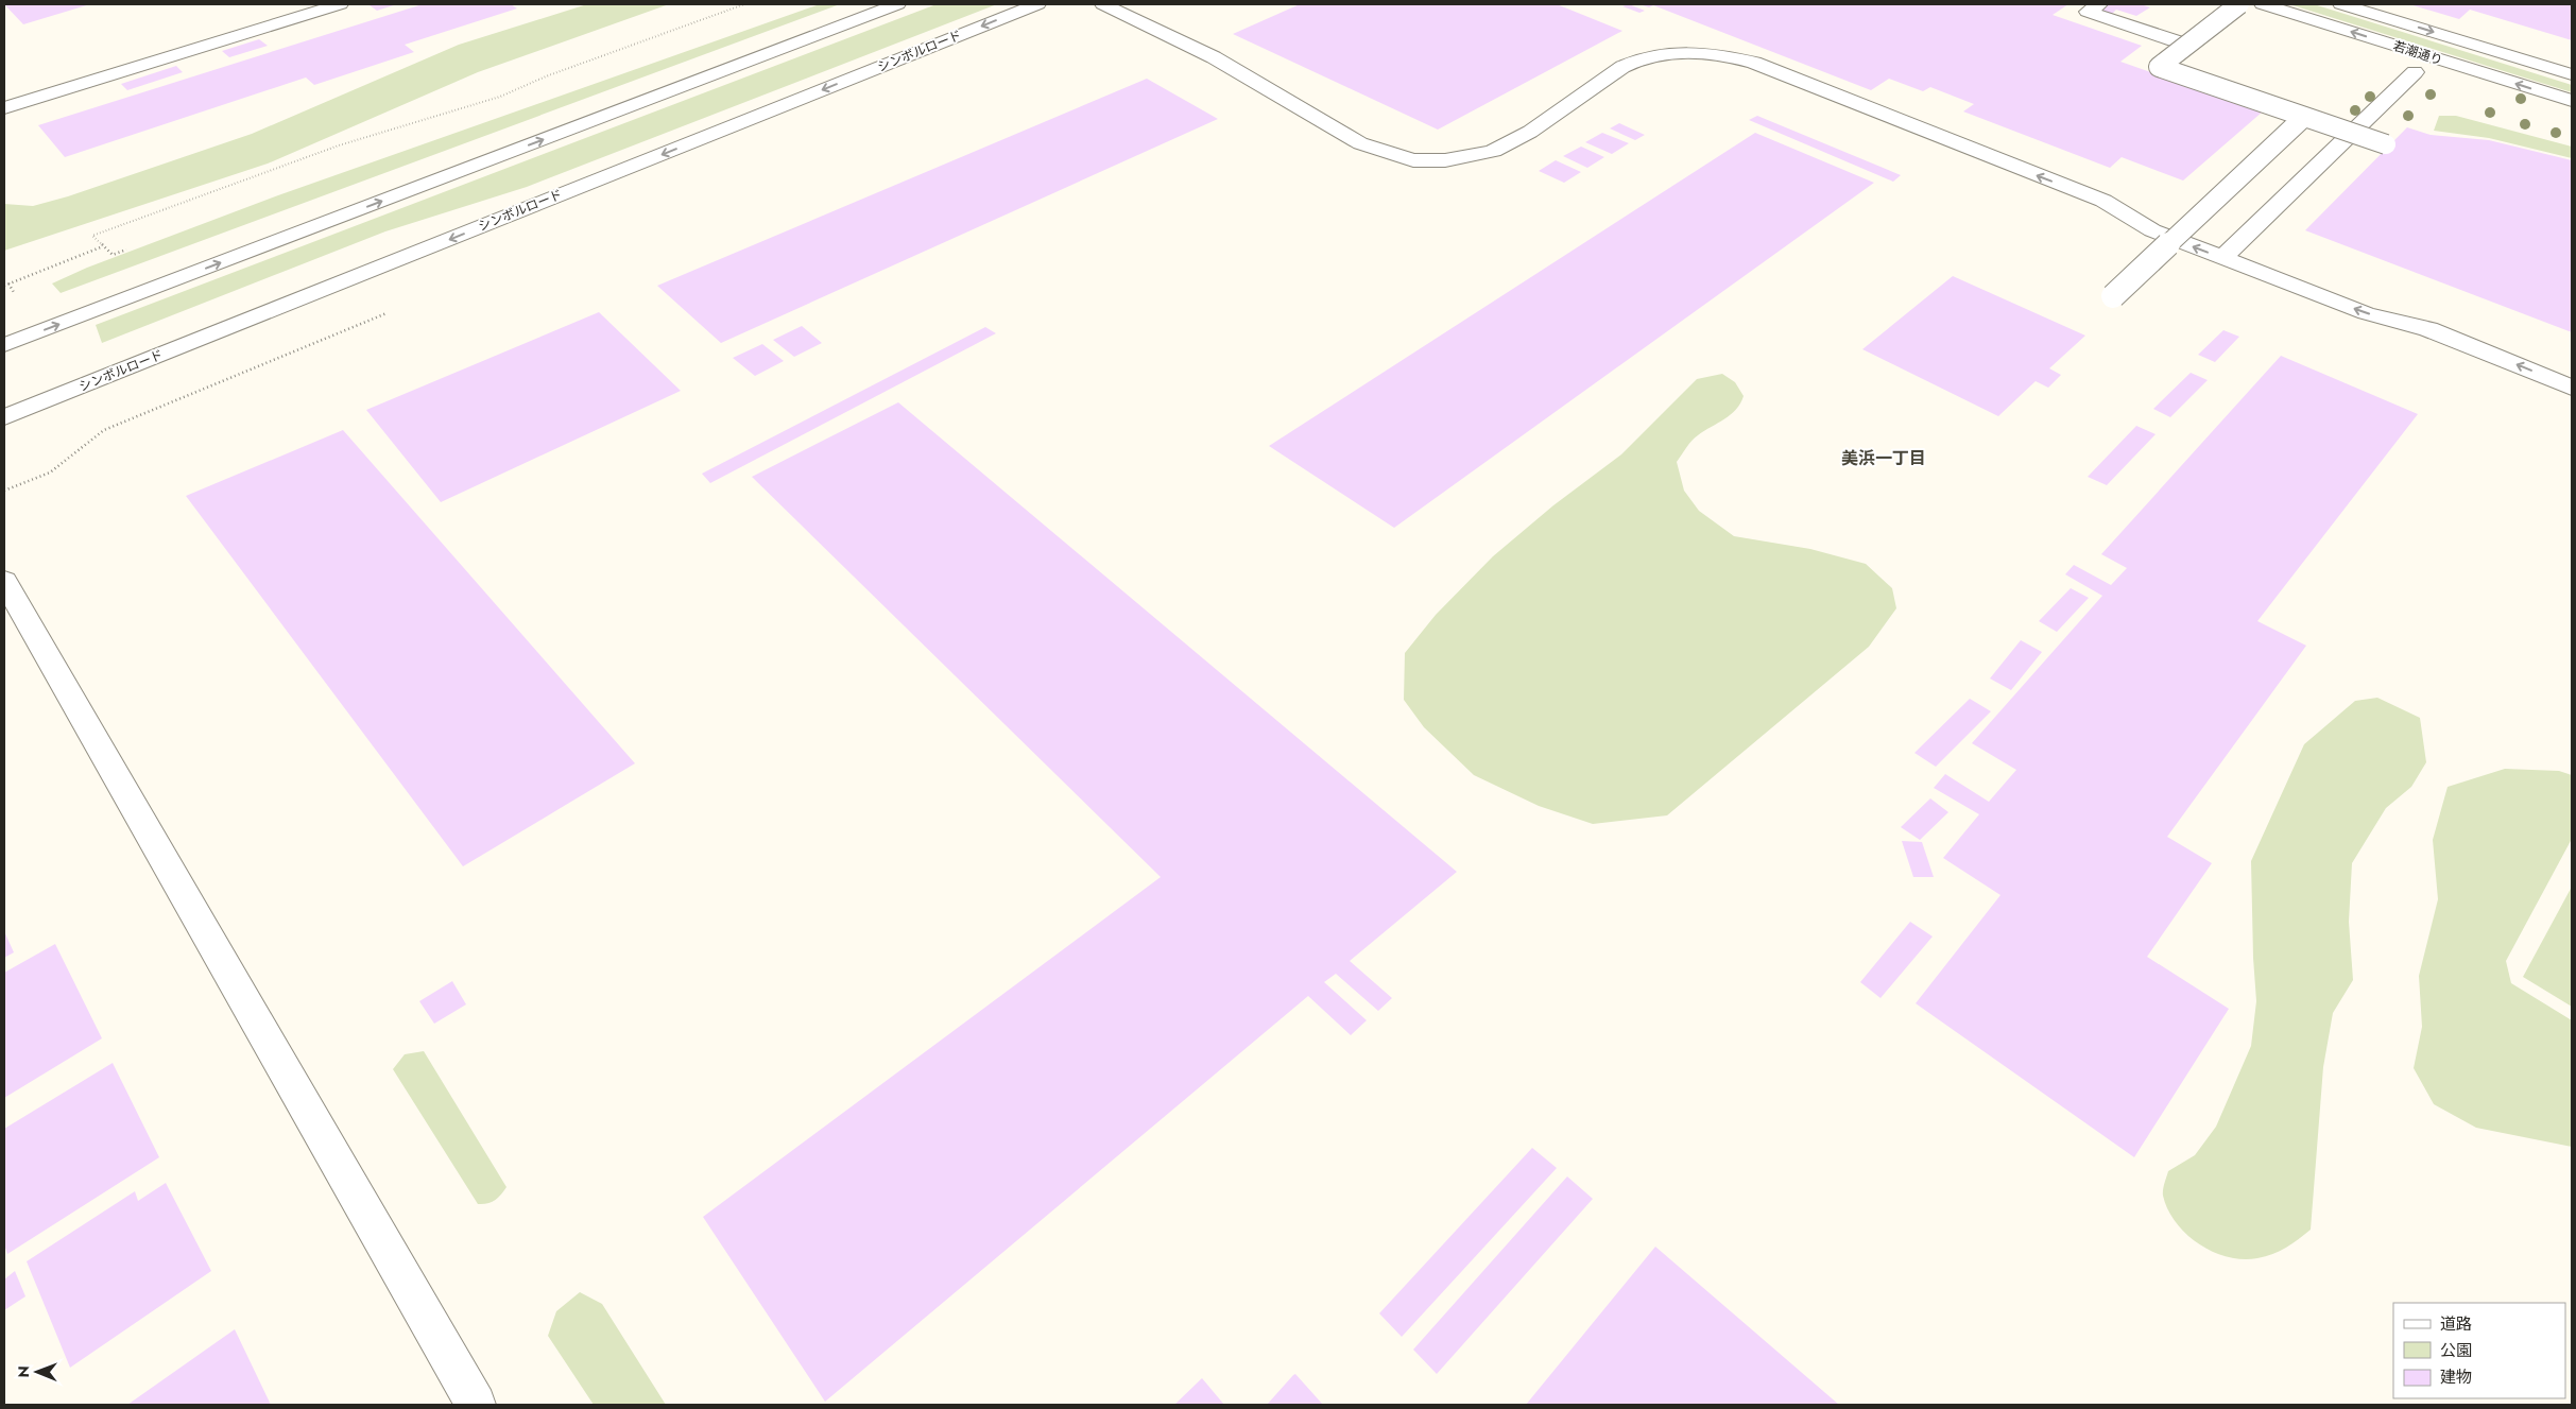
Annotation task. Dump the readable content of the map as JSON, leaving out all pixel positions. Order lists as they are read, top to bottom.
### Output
{
  "streets": {
    "street": ["シンボルロード", "若潮通り"]
  },
  "districts": ["美浜一丁目"],
  "legend": ["道路", "公園", "建物"],
  "north": "left"
}
